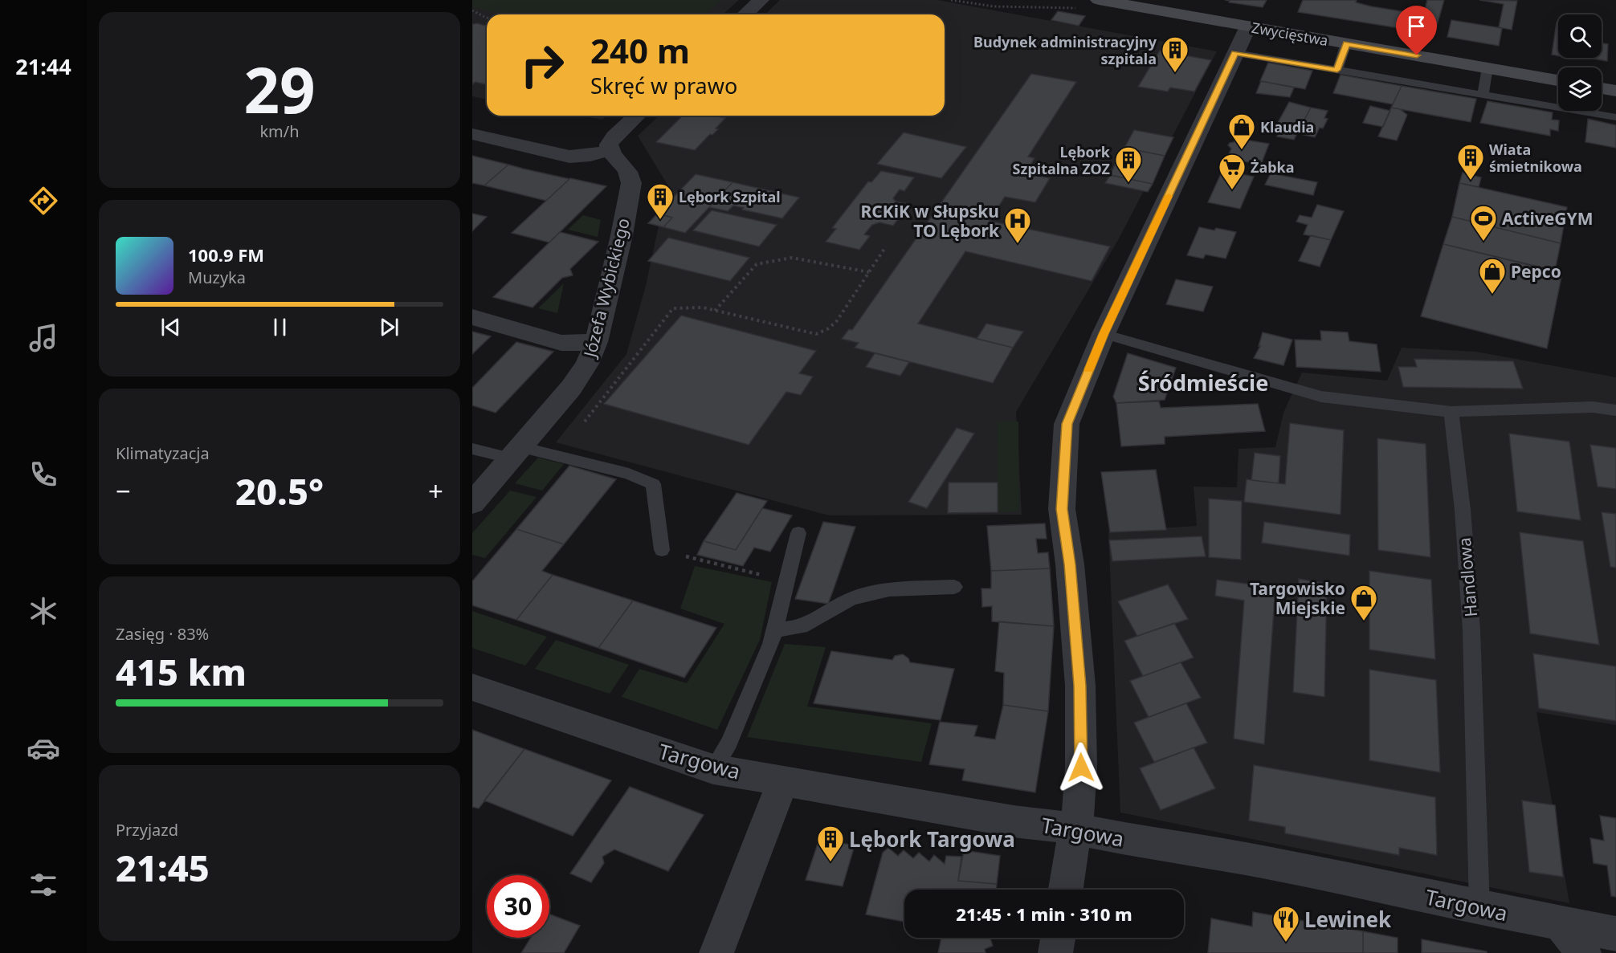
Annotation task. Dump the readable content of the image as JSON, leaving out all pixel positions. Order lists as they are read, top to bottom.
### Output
{
  "streets": {
    "main road": ["Zwycięstwa"],
    "street": ["Józefa Wybickiego", "Targowa"],
    "lane": ["Handlowa"]
  },
  "crossings": [
    ["Handlowa", "Targowa"]
  ],
  "districts": ["Śródmieście"],
  "places": {
    "building": [
      "Budynek administracyjny szpitala",
      "Wiata śmietnikowa",
      "Lębork Szpitalna ZOZ",
      "Lębork Szpital",
      "Lębork Targowa"
    ],
    "shop": ["Klaudia", "Pepco", "Targowisko Miejskie"],
    "supermarket": ["Żabka"],
    "sports": ["ActiveGYM"],
    "hospital": ["RCKiK w Słupsku TO Lębork"],
    "restaurant": ["Lewinek"]
  },
  "page": {
    "tabs": "21:44",
    "tile": [
      ["29", "km/h"],
      "Klimatyzacja",
      ["Zasięg · 83%", "415 km"],
      ["Przyjazd", "21:45"]
    ],
    "turn": ["240 m", "Skręć w prawo"],
    "song": ["100.9 FM", "Muzyka"],
    "heat": ["−", "20.5°", "+"],
    "limit": "30",
    "trip": "21:45 · 1 min · 310 m"
  }
}
